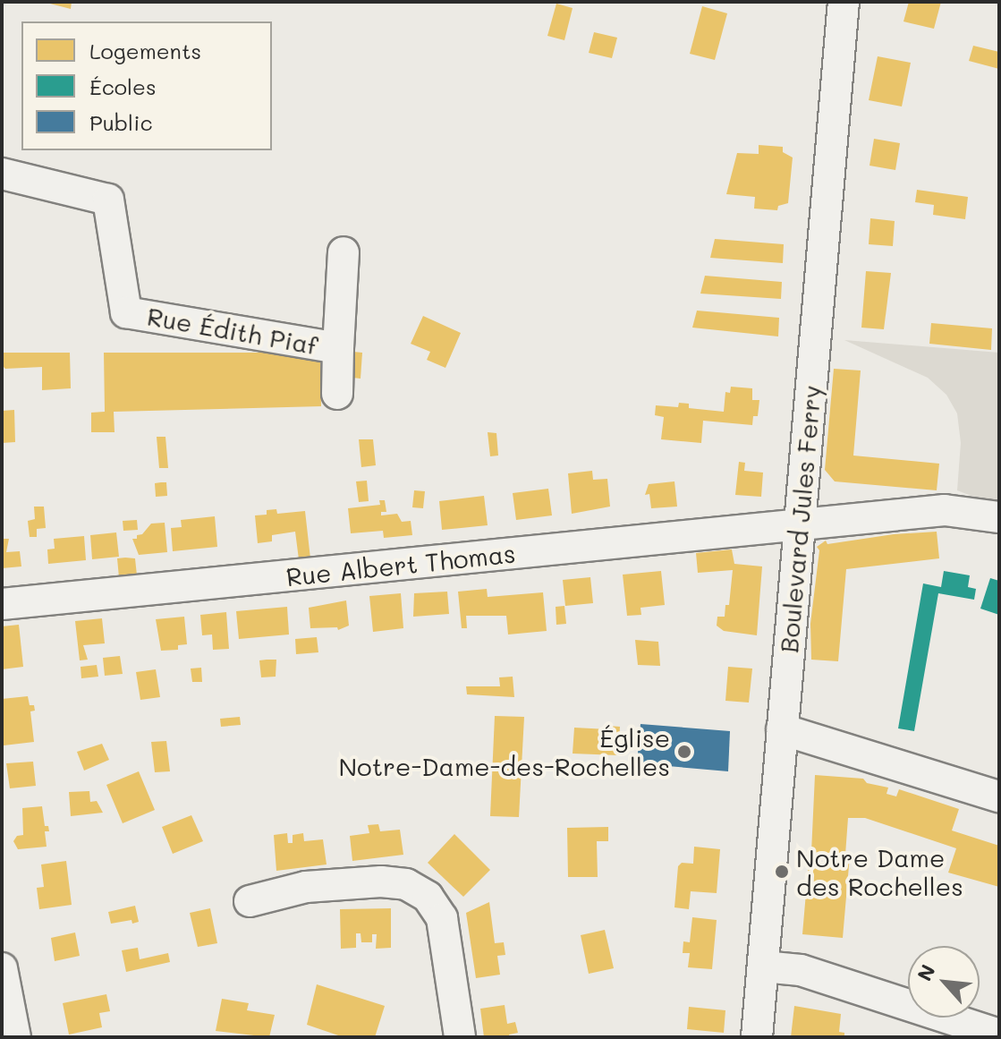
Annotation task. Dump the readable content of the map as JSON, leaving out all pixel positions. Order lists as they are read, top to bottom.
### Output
{
  "streets": {
    "street": ["Rue Édith Piaf", "Boulevard Jules Ferry", "Rue Albert Thomas"]
  },
  "crossings": [
    ["Boulevard Jules Ferry", "Rue Albert Thomas"]
  ],
  "places": ["Église Notre-Dame-des-Rochelles", "Notre Dame des Rochelles"],
  "legend": ["Logements", "Écoles", "Public"],
  "north": "top left"
}
